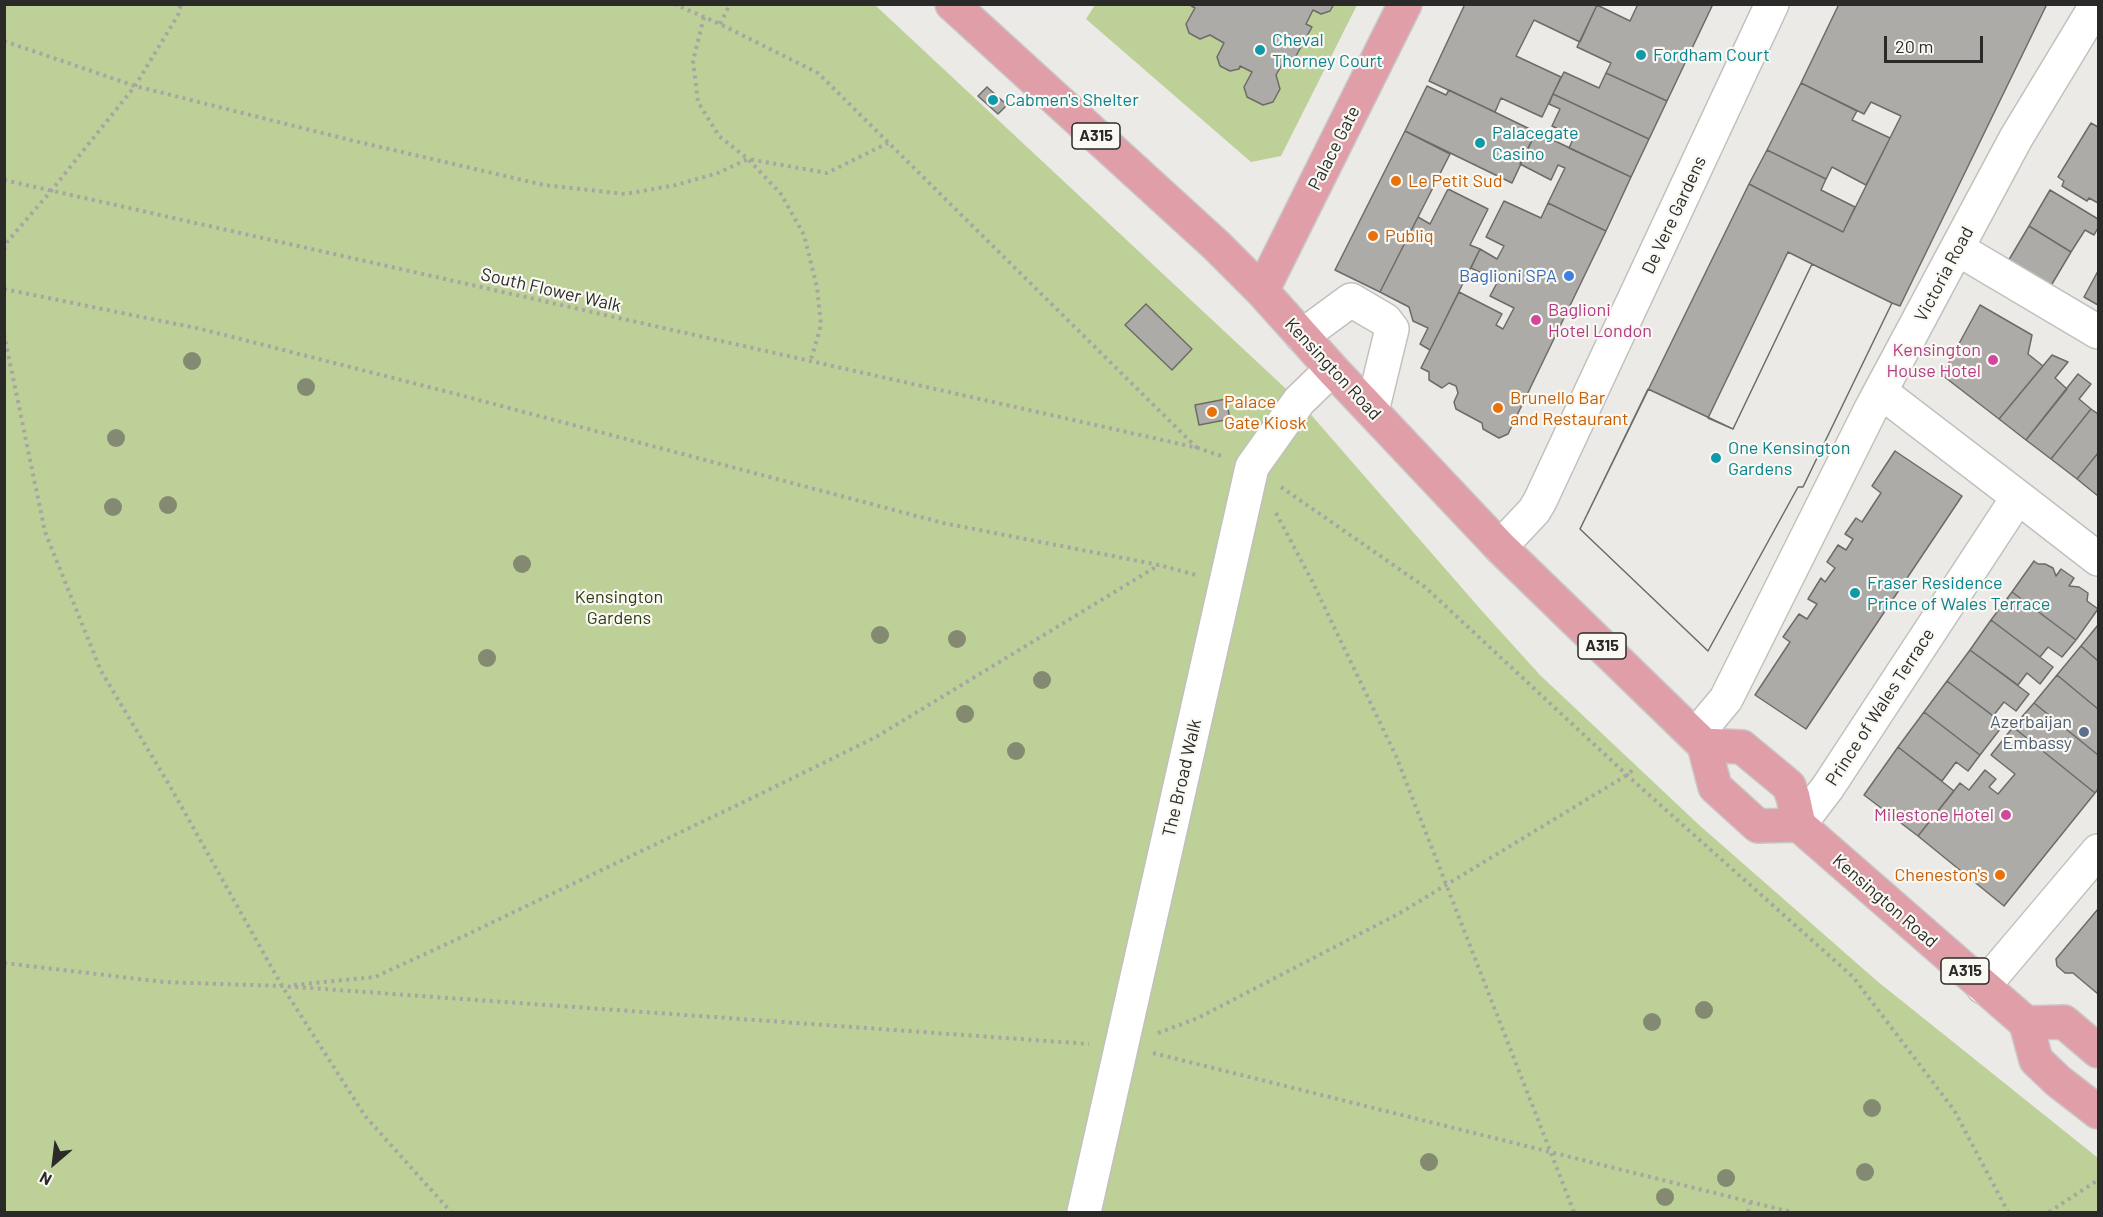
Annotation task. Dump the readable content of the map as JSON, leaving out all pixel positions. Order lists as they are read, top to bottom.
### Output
{
  "streets": {
    "main road": ["A315", "Palace Gate", "Kensington Road"],
    "street": [
      "De Vere Gardens",
      "Victoria Road",
      "Prince of Wales Terrace",
      "The Broad Walk"
    ],
    "path": ["South Flower Walk"]
  },
  "crossings": [
    ["Palace Gate", "Kensington Road"],
    ["De Vere Gardens", "Kensington Road"],
    ["Victoria Road", "Kensington Road"],
    ["Kensington Road", "Prince of Wales Terrace"],
    ["Kensington Road", "The Broad Walk"]
  ],
  "parks": ["Kensington Gardens"],
  "places": [
    "Cheval Thorney Court",
    "Fordham Court",
    "Cabmen's Shelter",
    "Palacegate Casino",
    "Le Petit Sud",
    "Publiq",
    "Baglioni SPA",
    "Baglioni Hotel London",
    "Kensington House Hotel",
    "Brunello Bar and Restaurant",
    "Palace Gate Kiosk",
    "One Kensington Gardens",
    "Fraser Residence Prince of Wales Terrace",
    "Azerbaijan Embassy",
    "Milestone Hotel",
    "Cheneston's"
  ],
  "scale_bar": "20 m",
  "north": "bottom left"
}
